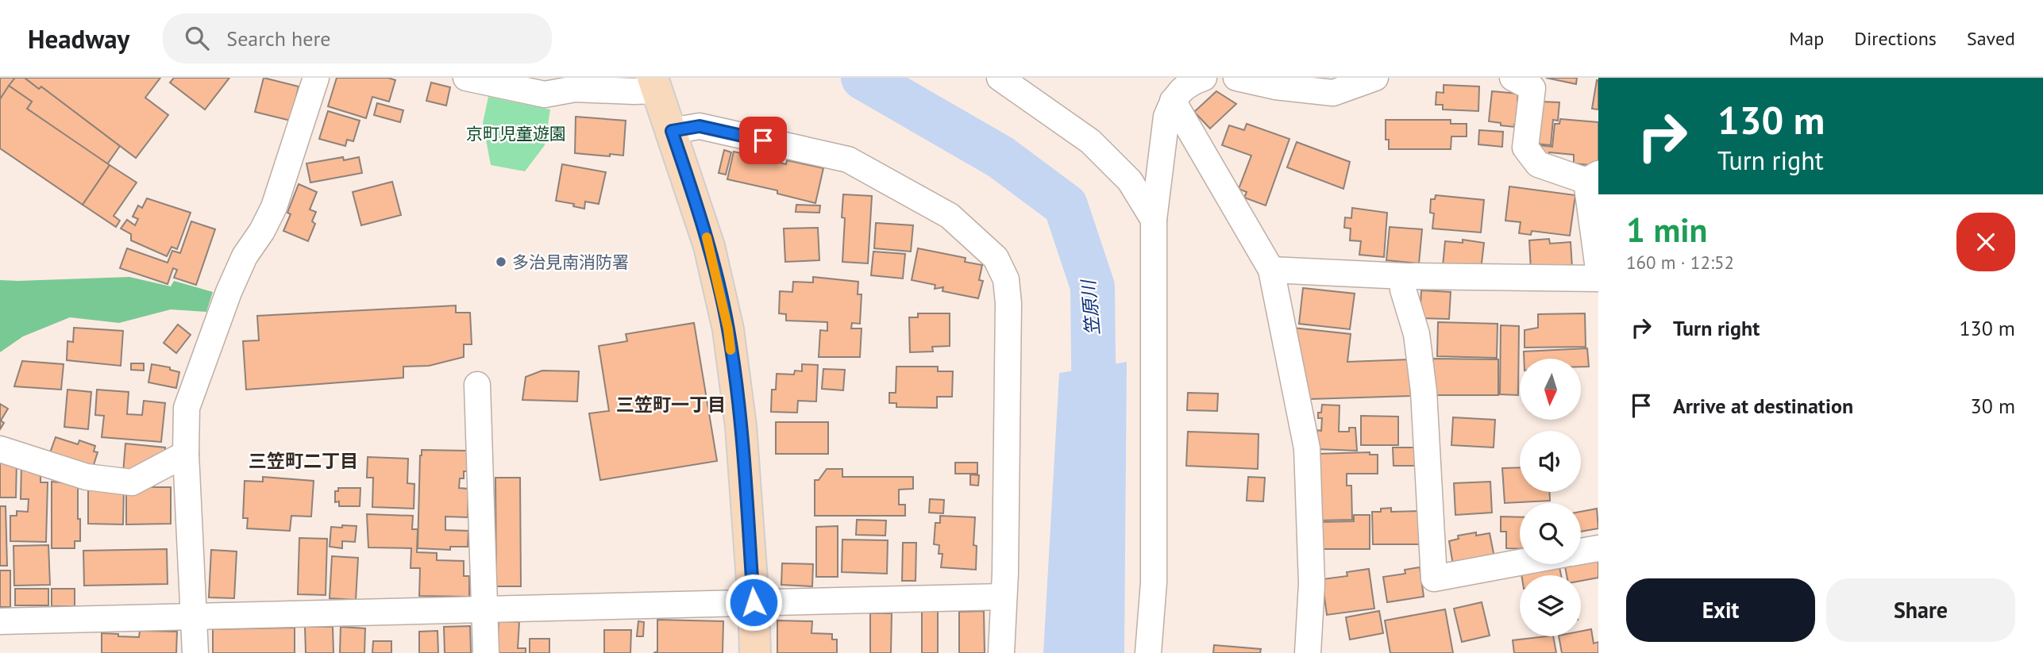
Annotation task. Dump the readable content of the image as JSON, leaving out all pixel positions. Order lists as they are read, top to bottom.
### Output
{
  "districts": ["三笠町一丁目", "三笠町二丁目"],
  "water": ["笠原川"],
  "parks": ["京町児童遊園"],
  "places": ["多治見南消防署"],
  "north": "bottom",
  "page": {
    "header": "Headway",
    "search": "Search here",
    "nav": ["Map", "Directions", "Saved"],
    "turn": ["130 m", "Turn right"],
    "heading": ["1 min", "160 m · 12:52"],
    "list": [
      {
        "name": "Turn right",
        "value": "130 m"
      },
      {
        "name": "Arrive at destination",
        "value": "30 m"
      }
    ],
    "buttons": ["Exit", "Share"]
  }
}
